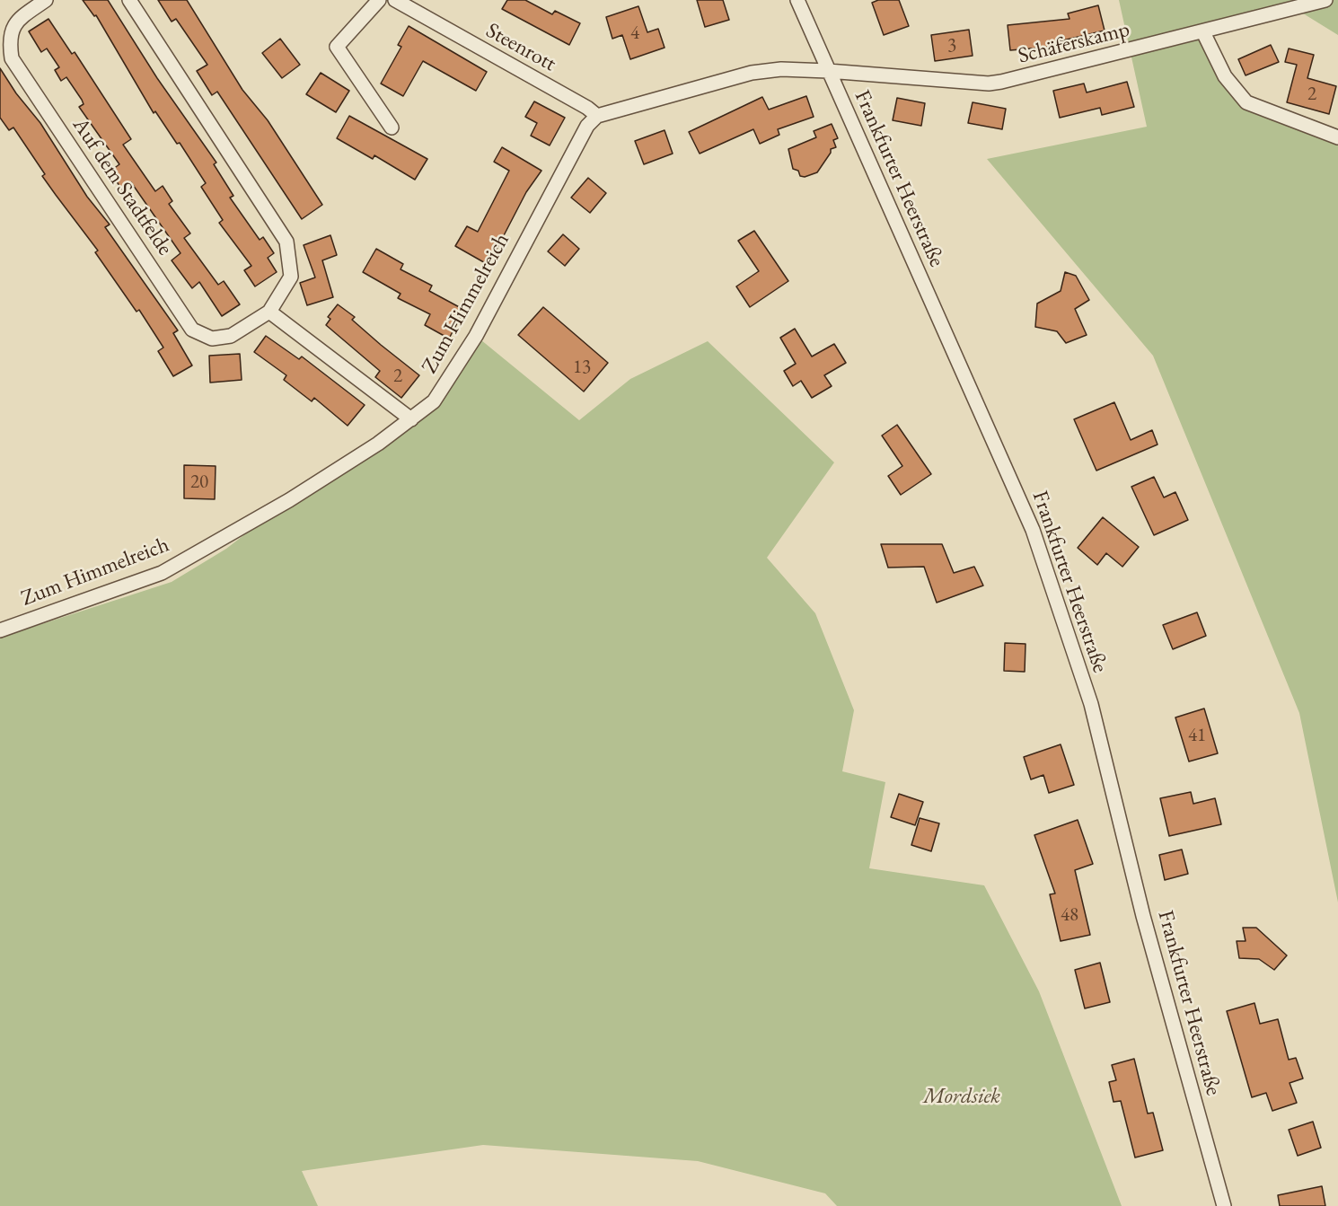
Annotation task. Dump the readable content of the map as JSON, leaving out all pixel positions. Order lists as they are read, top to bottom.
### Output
{
  "streets": {
    "street": [
      "Schäferskamp",
      "Steenrott",
      "Frankfurter Heerstraße",
      "Auf dem Stadtfelde",
      "Zum Himmelreich"
    ]
  },
  "crossings": [
    ["Schäferskamp", "Frankfurter Heerstraße"],
    ["Steenrott", "Zum Himmelreich"]
  ],
  "parks": ["Mordsiek"],
  "house_numbers": [
    "4",
    "3",
    "2",
    "13",
    "2",
    "20",
    "41",
    "48"
  ]
}
